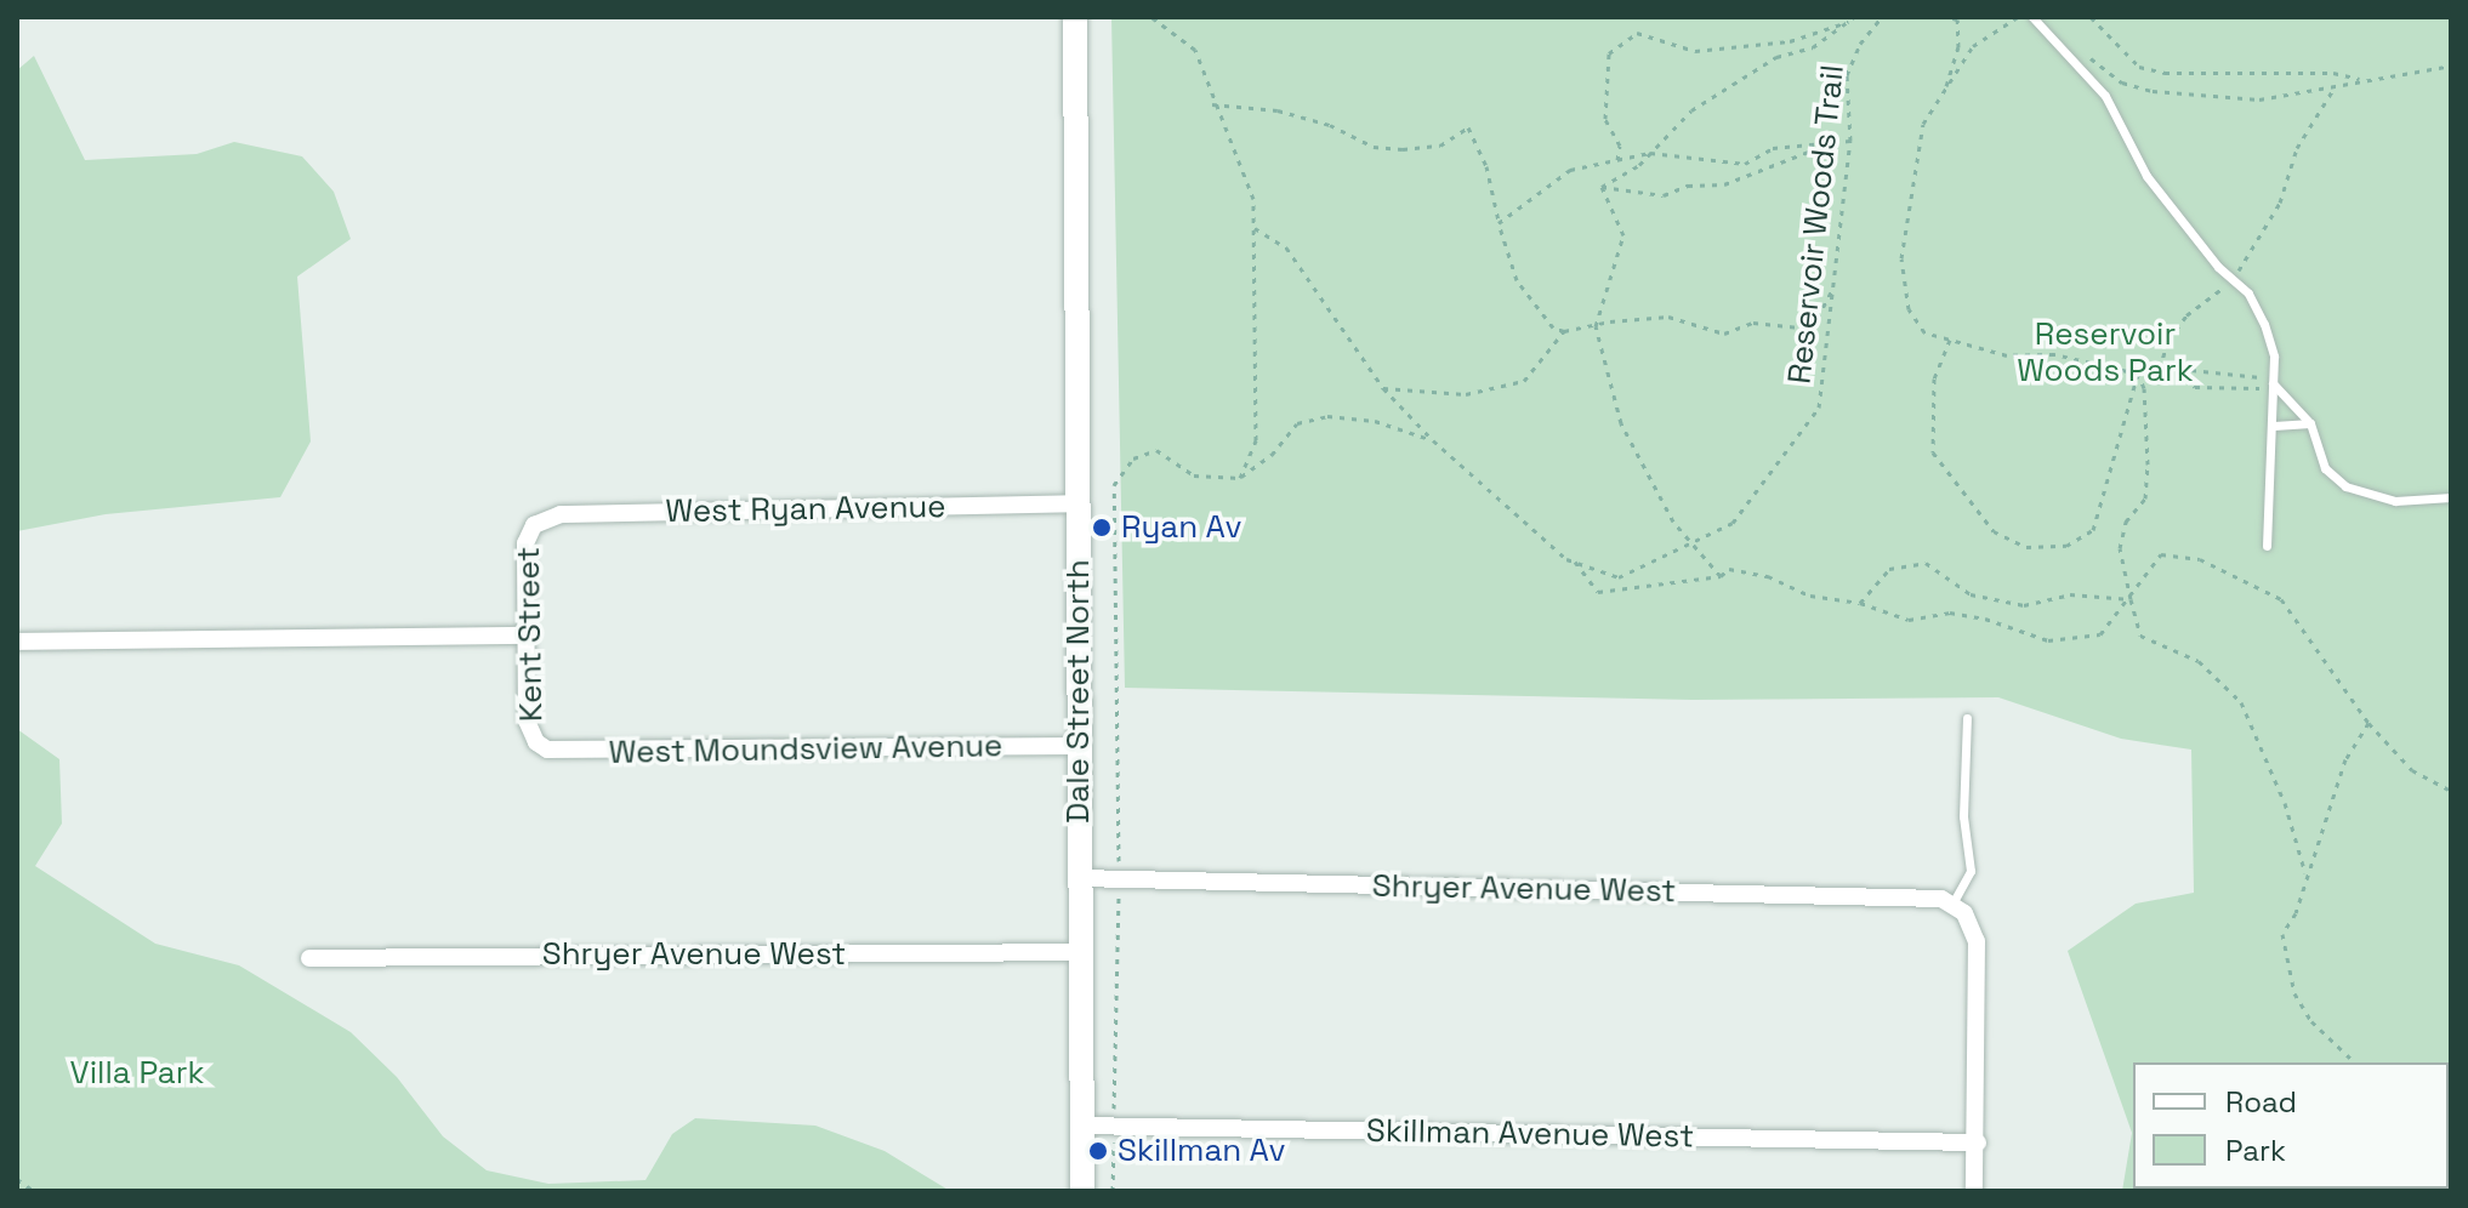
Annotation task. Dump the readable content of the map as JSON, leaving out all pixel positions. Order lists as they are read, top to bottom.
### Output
{
  "streets": {
    "main road": ["Dale Street North"],
    "street": [
      "West Ryan Avenue",
      "Kent Street",
      "West Moundsview Avenue",
      "Shryer Avenue West",
      "Skillman Avenue West"
    ],
    "path": ["Reservoir Woods Trail"]
  },
  "crossings": [
    ["West Ryan Avenue", "Kent Street"],
    ["West Ryan Avenue", "Dale Street North"],
    ["Kent Street", "West Moundsview Avenue"],
    ["Dale Street North", "West Moundsview Avenue"],
    ["Dale Street North", "Shryer Avenue West"],
    ["Dale Street North", "Skillman Avenue West"]
  ],
  "parks": ["Reservoir Woods Park", "Villa Park"],
  "places": ["Ryan Av", "Skillman Av"],
  "legend": ["Road", "Park"]
}
